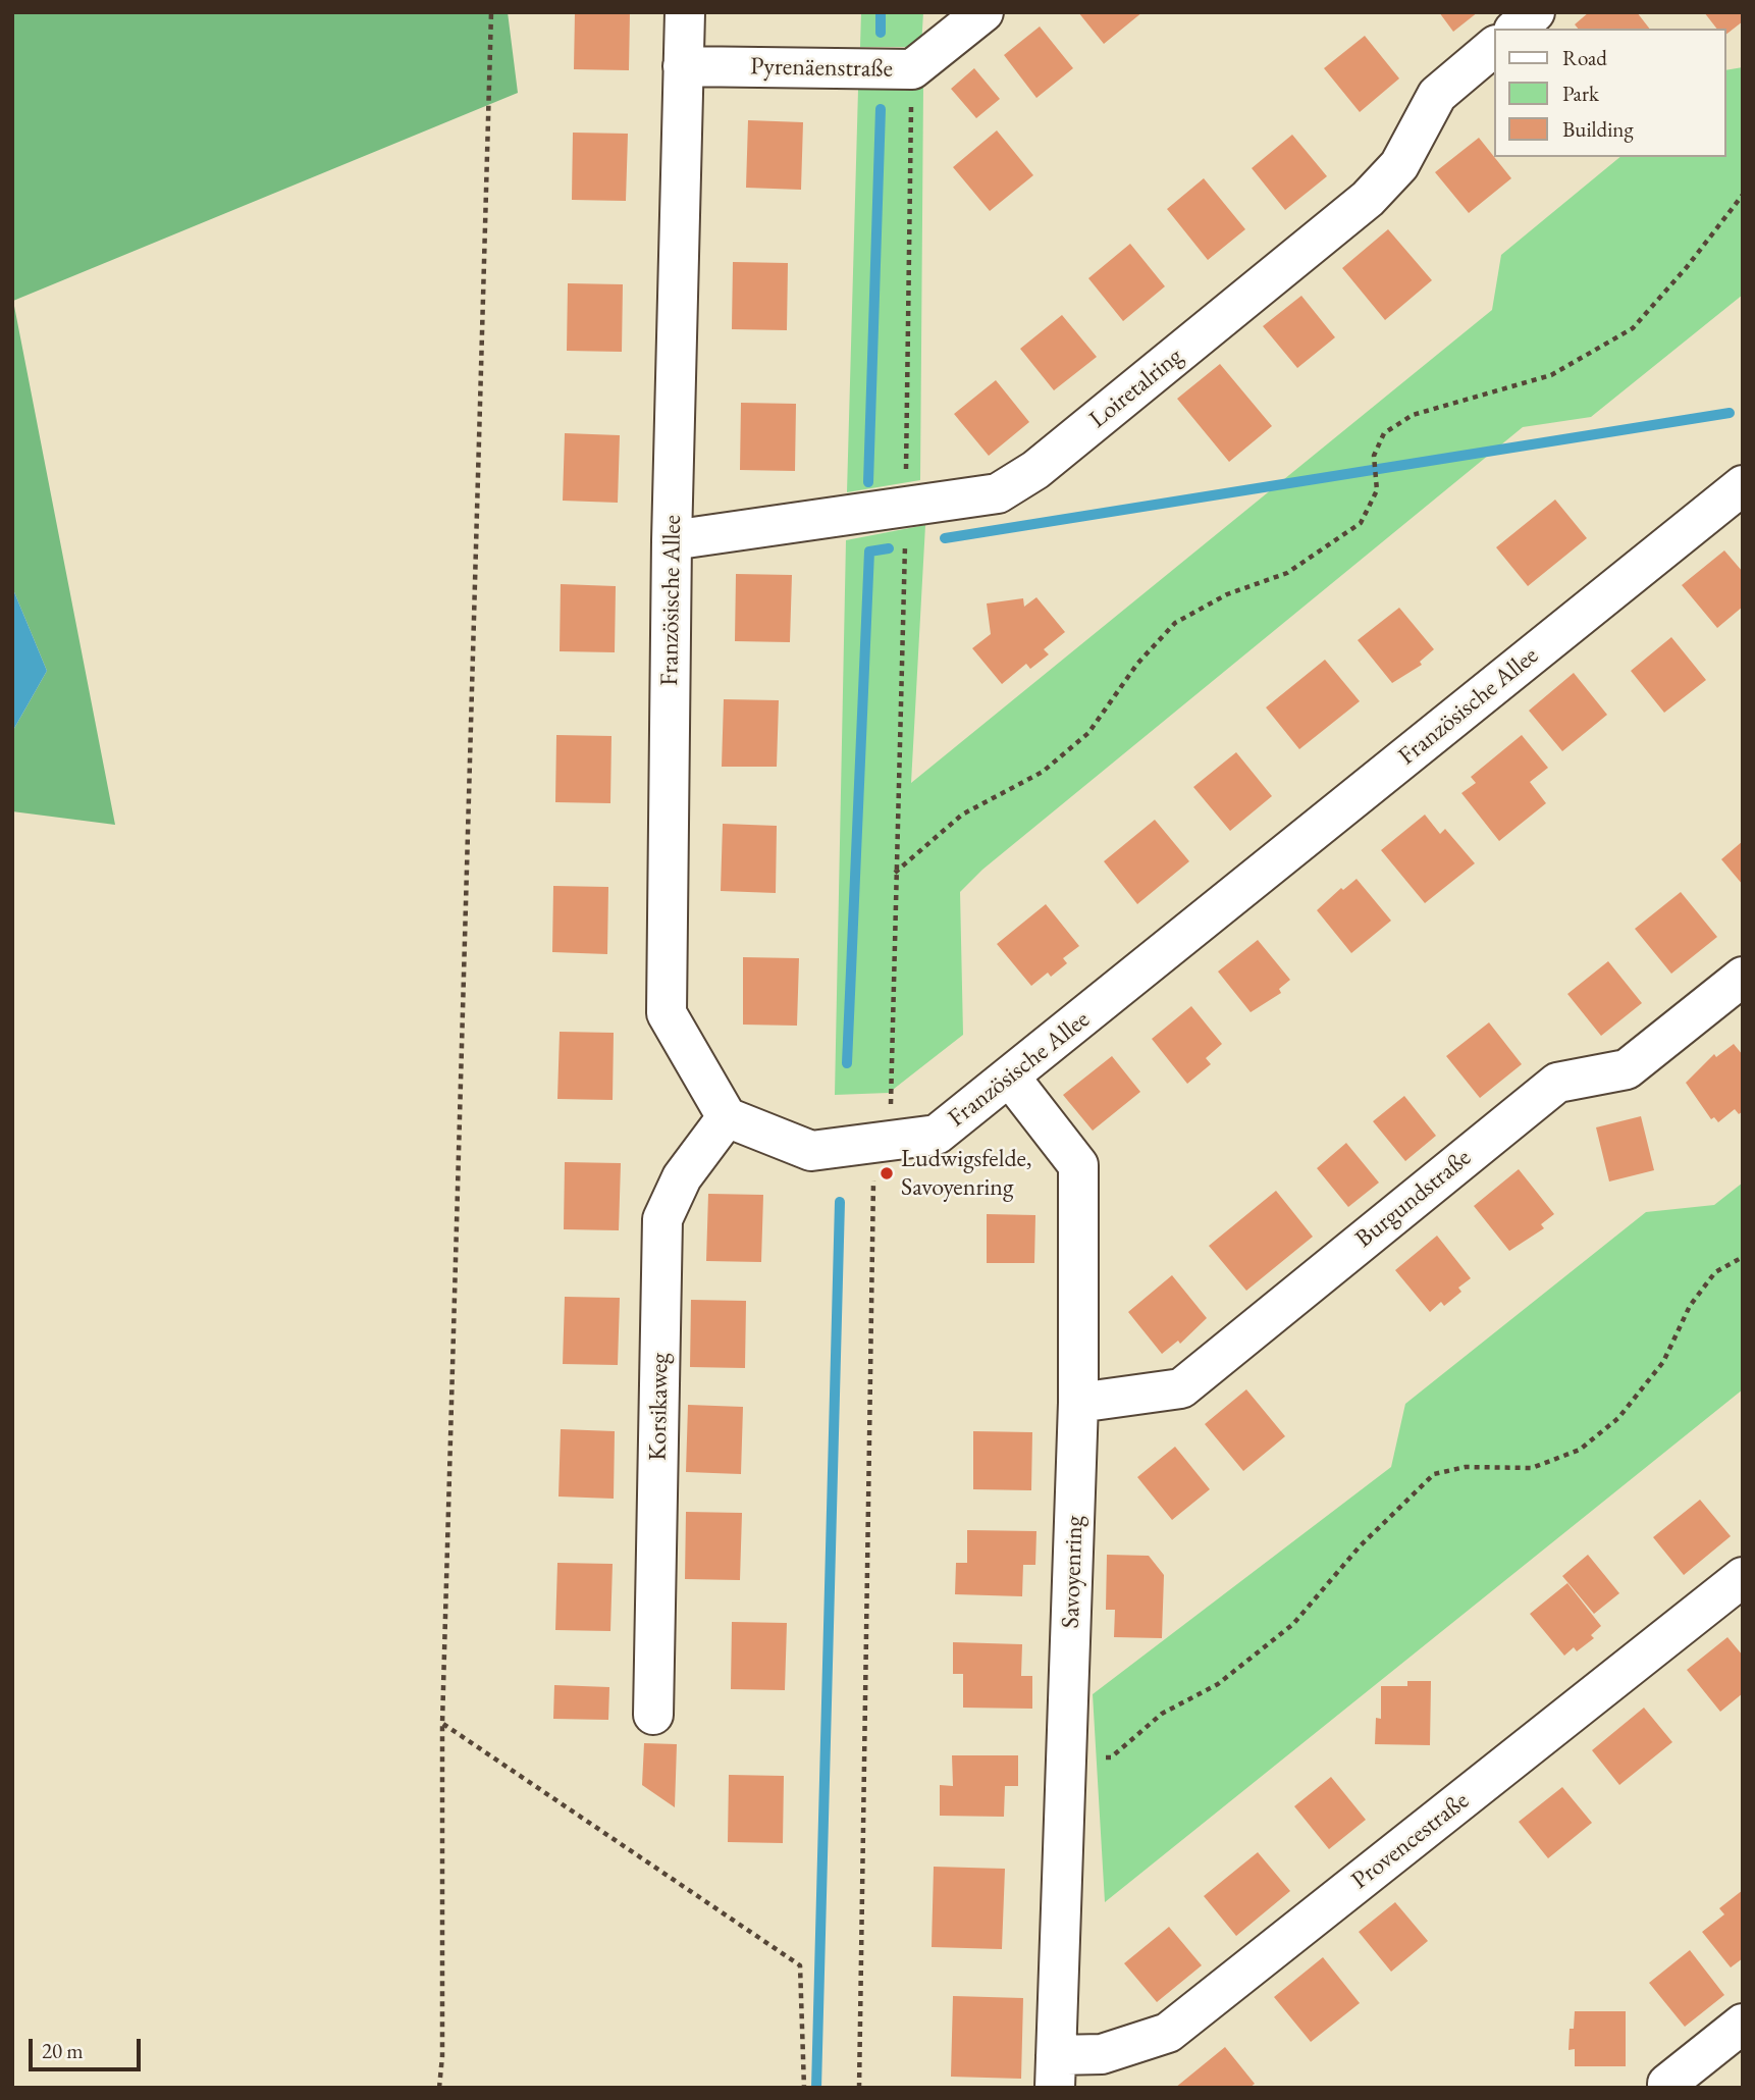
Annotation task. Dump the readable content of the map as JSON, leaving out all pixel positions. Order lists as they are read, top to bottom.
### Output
{
  "streets": {
    "street": [
      "Pyrenäenstraße",
      "Loiretalring",
      "Französische Allee",
      "Burgundstraße",
      "Korsikaweg",
      "Savoyenring",
      "Provencestraße"
    ]
  },
  "crossings": [
    ["Pyrenäenstraße", "Französische Allee"],
    ["Loiretalring", "Französische Allee"],
    ["Französische Allee", "Korsikaweg"],
    ["Französische Allee", "Savoyenring"],
    ["Burgundstraße", "Savoyenring"],
    ["Savoyenring", "Provencestraße"]
  ],
  "places": ["Ludwigsfelde, Savoyenring"],
  "legend": ["Road", "Park", "Building"],
  "scale_bar": "20 m"
}
